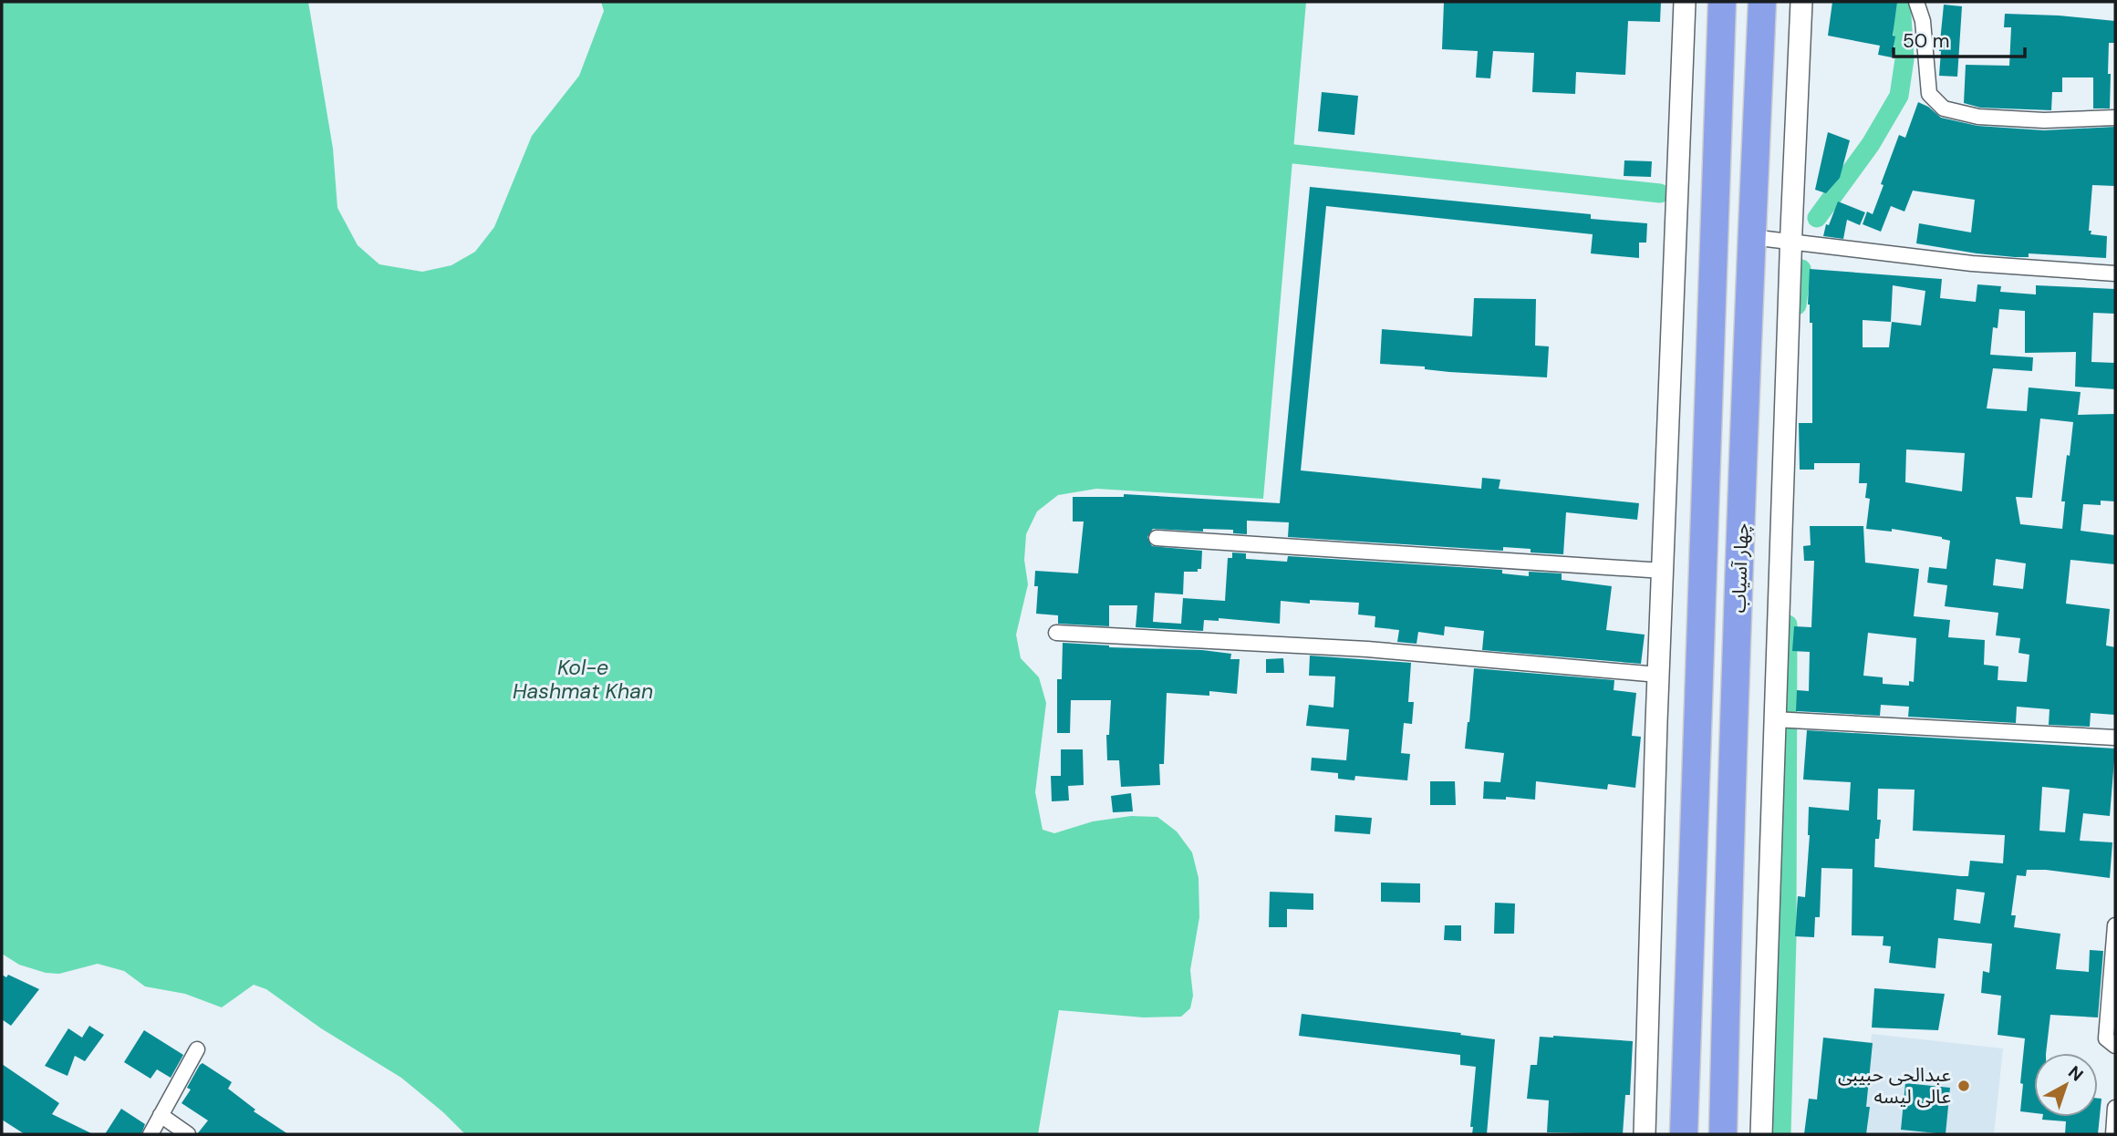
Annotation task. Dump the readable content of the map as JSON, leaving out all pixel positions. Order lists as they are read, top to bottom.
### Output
{
  "streets": {
    "highway": ["چهار آسیاب"]
  },
  "water": ["Kol-e Hashmat Khan"],
  "places": ["عبدالحی حبیبی عالی لیسه"],
  "scale_bar": "50 m",
  "north": "top right"
}
